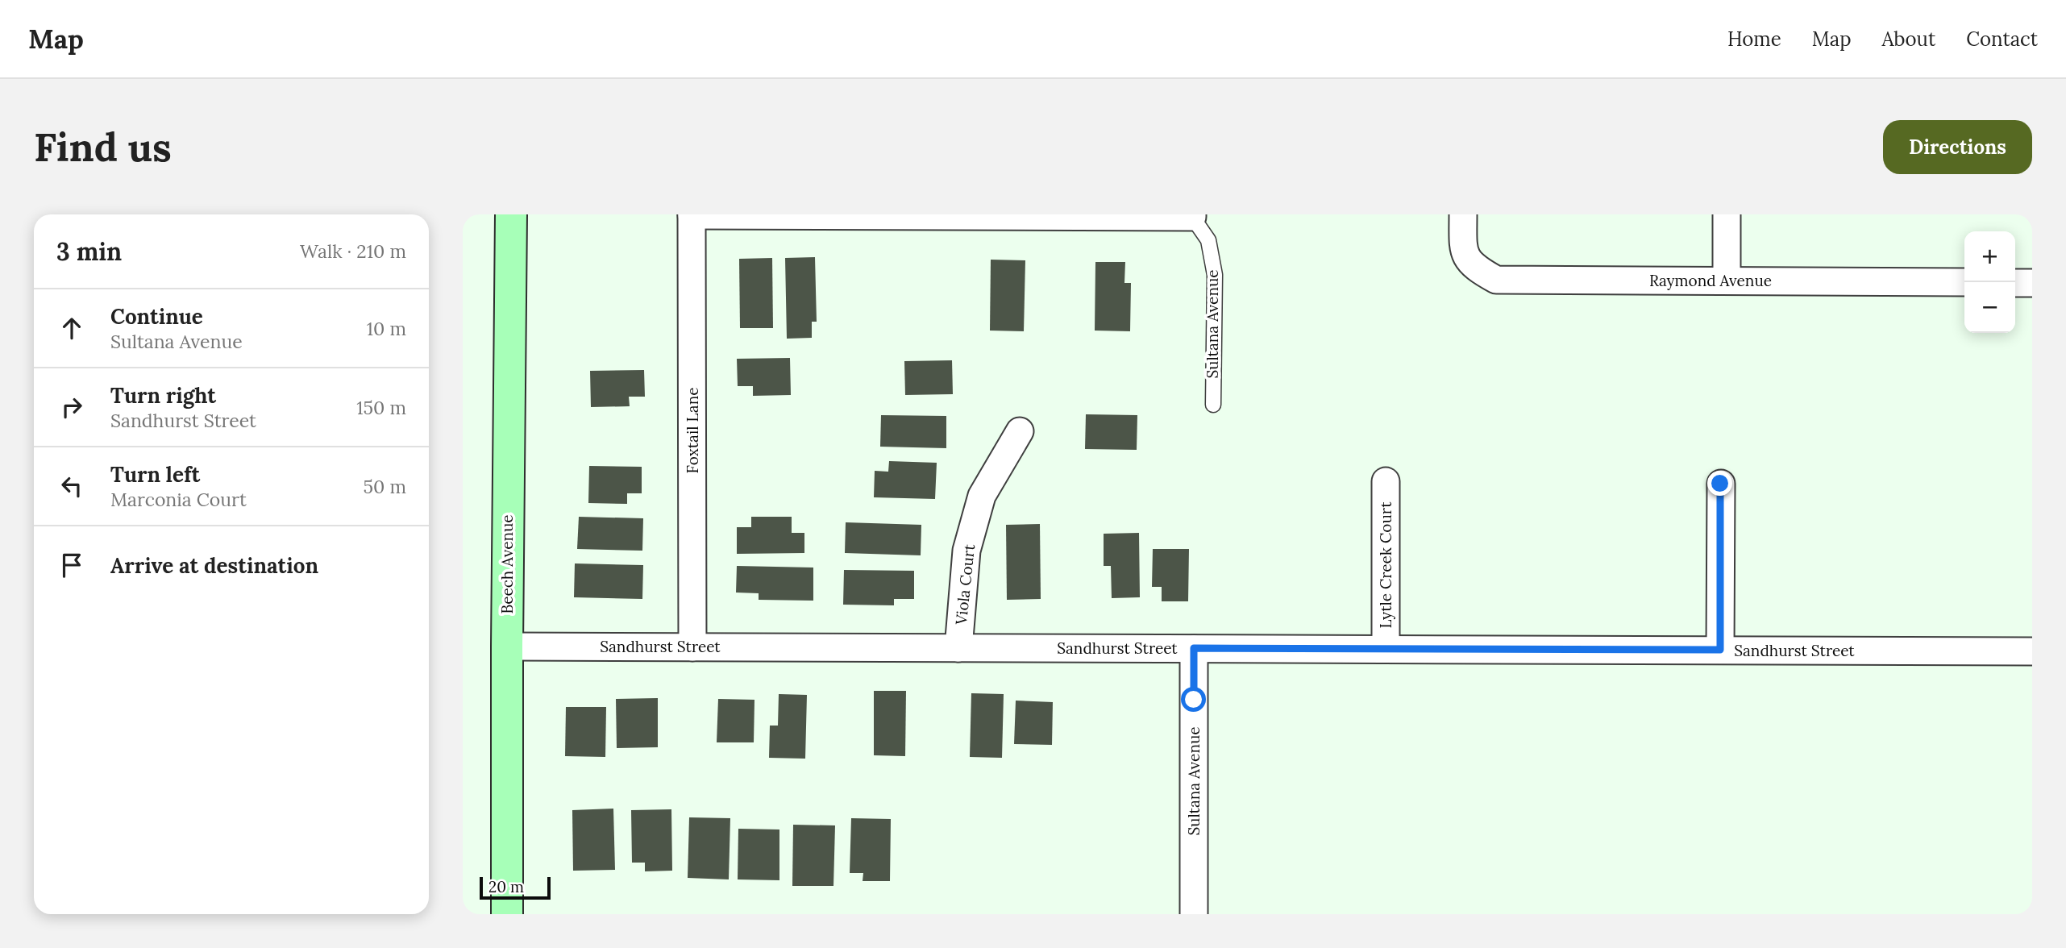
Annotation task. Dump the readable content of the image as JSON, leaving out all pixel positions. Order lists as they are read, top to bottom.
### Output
{
  "streets": {
    "street": [
      "Raymond Avenue",
      "Sultana Avenue",
      "Foxtail Lane",
      "Beech Avenue",
      "Lytle Creek Court",
      "Viola Court",
      "Sandhurst Street"
    ]
  },
  "crossings": [
    ["Sultana Avenue", "Sandhurst Street"],
    ["Foxtail Lane", "Sandhurst Street"],
    ["Beech Avenue", "Sandhurst Street"],
    ["Lytle Creek Court", "Sandhurst Street"],
    ["Viola Court", "Sandhurst Street"]
  ],
  "scale_bar": "20 m",
  "page": {
    "header": "Map",
    "nav": [
      "Home",
      "Map",
      "About",
      "Contact"
    ],
    "buttons": "Directions",
    "title": "Find us",
    "heading": ["3 min", "Walk · 210 m"],
    "map_buttons": ["+", "−"],
    "list": [
      ["Continue", "Sultana Avenue", "10 m"],
      ["Turn right", "Sandhurst Street", "150 m"],
      ["Turn left", "Marconia Court", "50 m"],
      "Arrive at destination"
    ],
    "scale": "20 m"
  }
}
